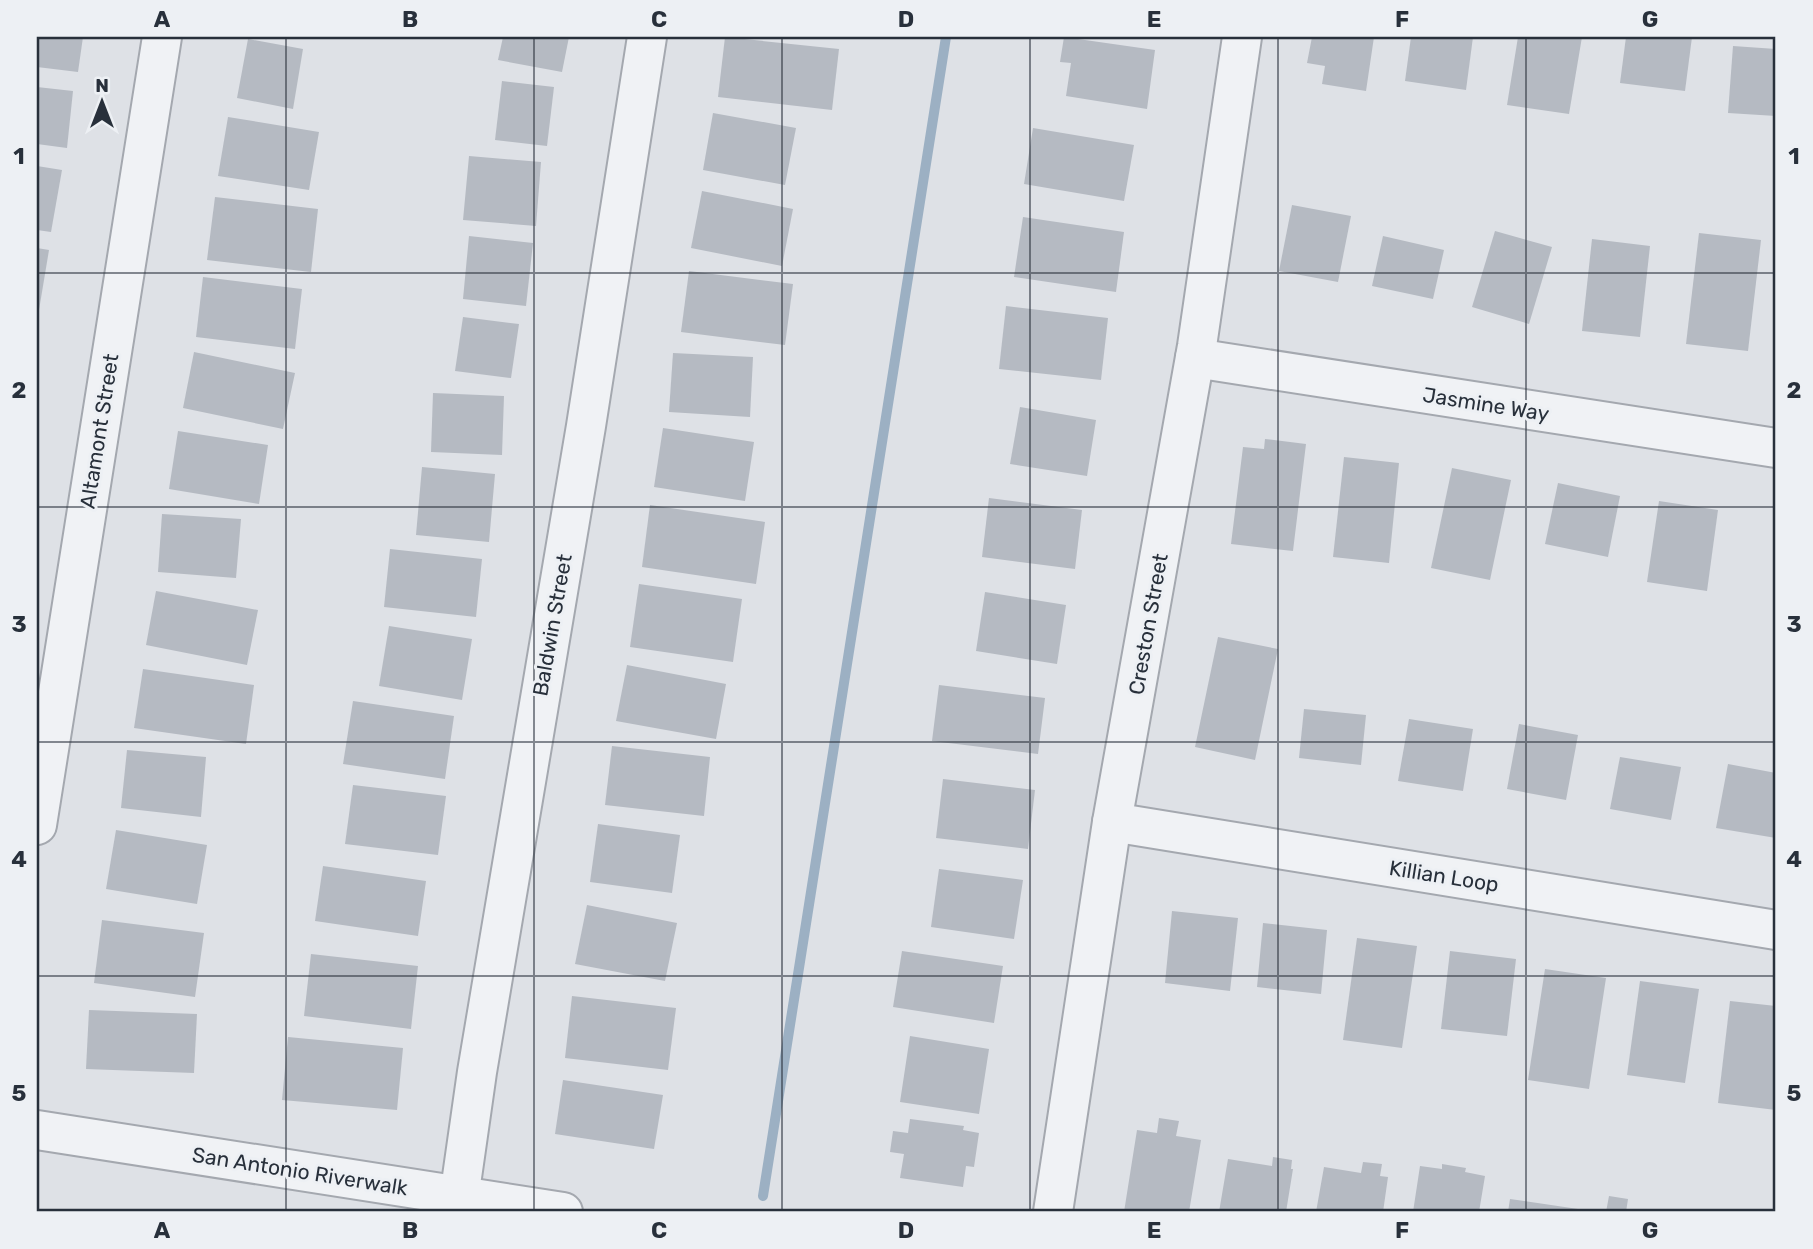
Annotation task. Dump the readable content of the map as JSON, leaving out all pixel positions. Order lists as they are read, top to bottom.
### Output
{
  "streets": {
    "street": [
      "Jasmine Way",
      "Altamont Street",
      "Creston Street",
      "Baldwin Street",
      "Killian Loop",
      "San Antonio Riverwalk"
    ]
  },
  "crossings": [
    ["Jasmine Way", "Creston Street"],
    ["Creston Street", "Killian Loop"],
    ["Baldwin Street", "San Antonio Riverwalk"]
  ],
  "north": "top",
  "grid": {
    "columns": [
      "A",
      "B",
      "C",
      "D",
      "E",
      "F",
      "G"
    ],
    "rows": [
      "1",
      "2",
      "3",
      "4",
      "5"
    ]
  }
}
